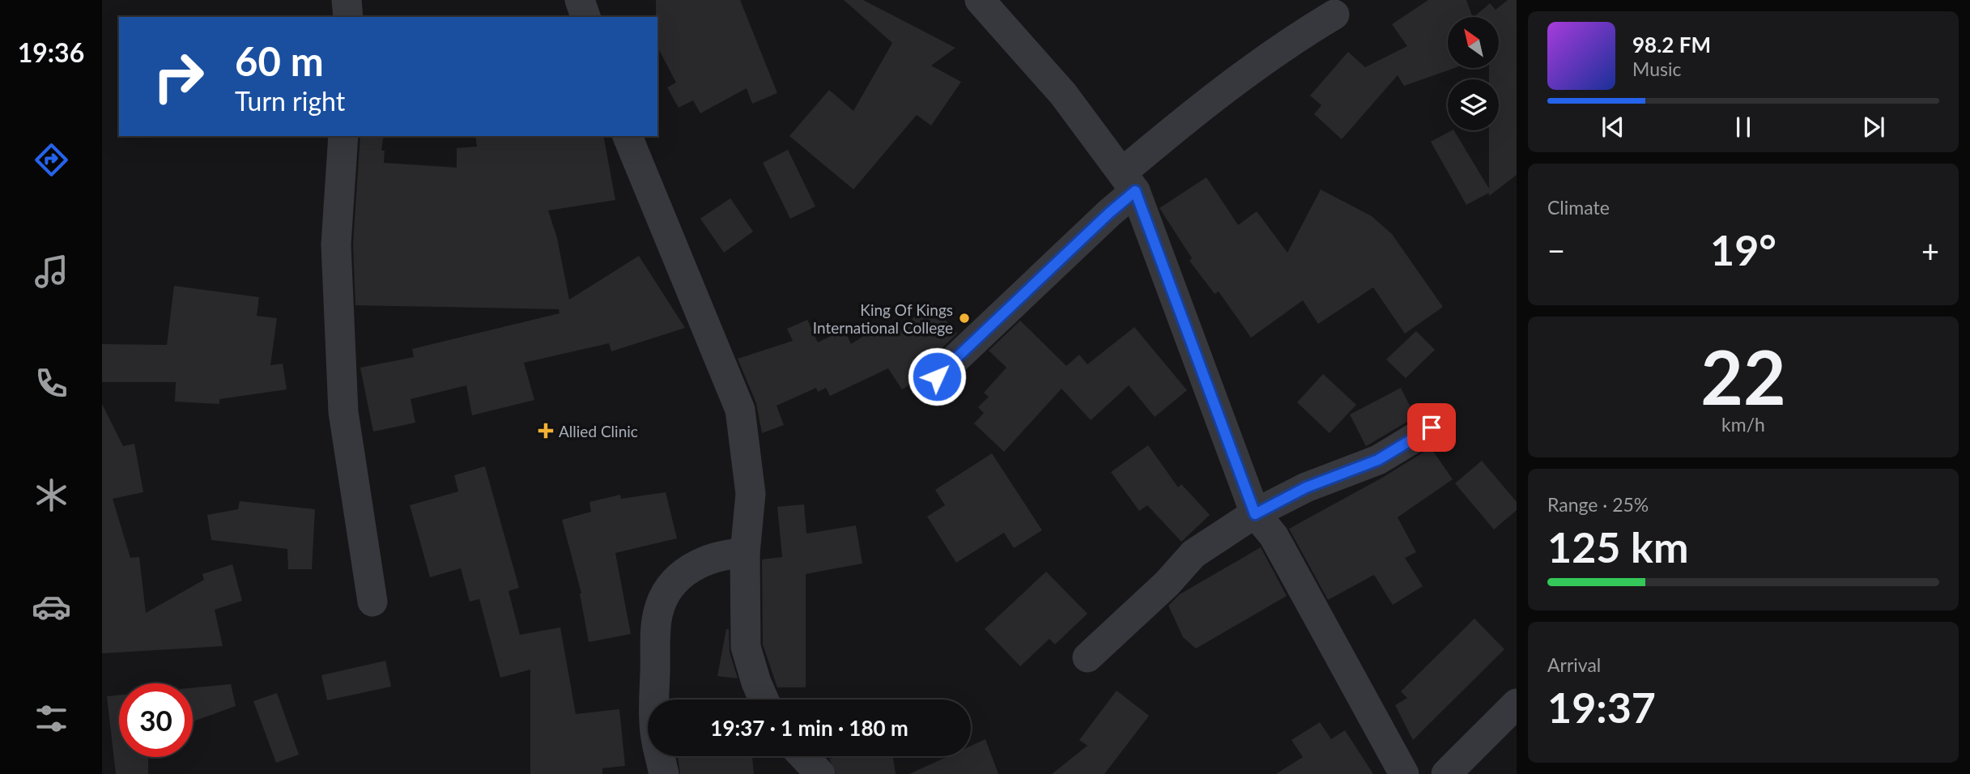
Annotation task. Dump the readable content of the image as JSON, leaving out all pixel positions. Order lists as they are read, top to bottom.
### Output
{
  "places": {
    "other": ["King Of Kings International College"],
    "health": ["Allied Clinic"]
  },
  "north": "top left",
  "page": {
    "tabs": "19:36",
    "turn": ["60 m", "Turn right"],
    "song": ["98.2 FM", "Music"],
    "tile": [
      "Climate",
      ["22", "km/h"],
      ["Range · 25%", "125 km"],
      ["Arrival", "19:37"]
    ],
    "heat": ["−", "19°", "+"],
    "limit": "30",
    "trip": "19:37 · 1 min · 180 m"
  }
}
